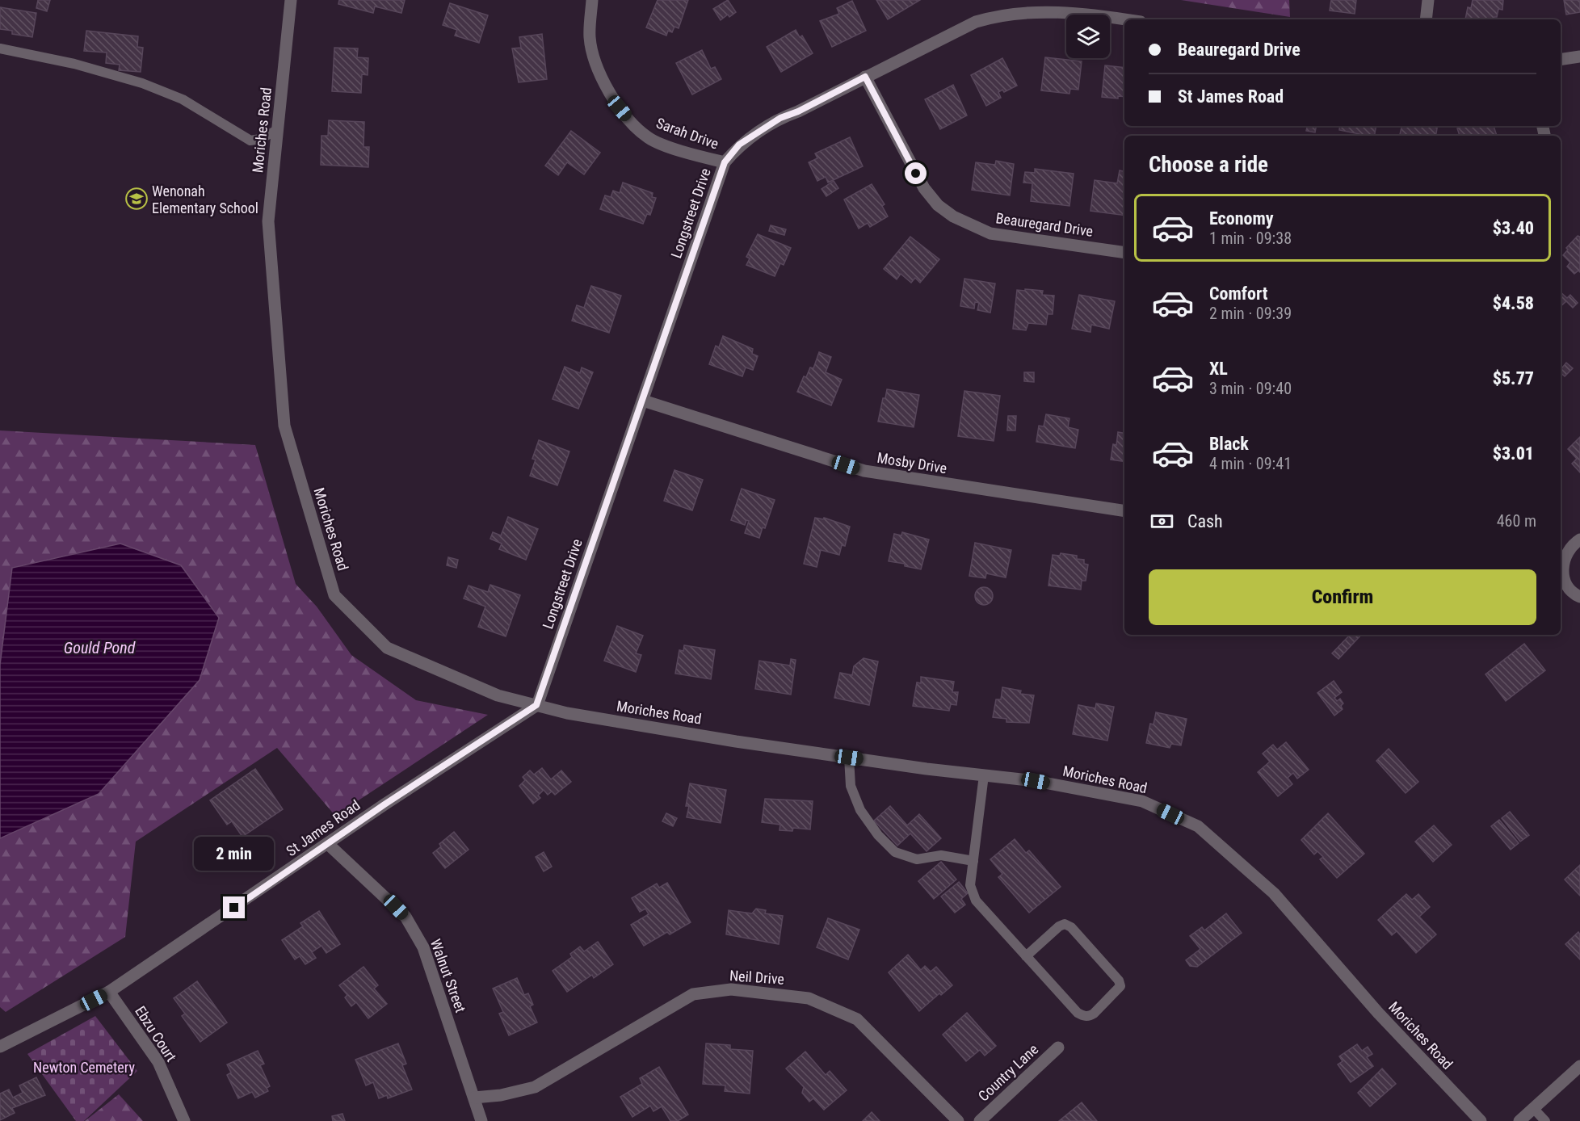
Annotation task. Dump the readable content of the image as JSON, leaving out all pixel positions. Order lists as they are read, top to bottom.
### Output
{
  "streets": {
    "street": [
      "Moriches Road",
      "Sarah Drive",
      "Longstreet Drive",
      "Beauregard Drive",
      "Mosby Drive",
      "St James Road",
      "Walnut Street",
      "Neil Drive",
      "Ebzu Court",
      "Country Lane"
    ]
  },
  "crossings": [
    ["Moriches Road", "Longstreet Drive"],
    ["Moriches Road", "St James Road"],
    ["Sarah Drive", "Longstreet Drive"],
    ["Longstreet Drive", "Beauregard Drive"],
    ["Longstreet Drive", "Mosby Drive"],
    ["Longstreet Drive", "St James Road"],
    ["St James Road", "Walnut Street"],
    ["St James Road", "Ebzu Court"],
    ["Walnut Street", "Neil Drive"]
  ],
  "water": ["Gould Pond"],
  "parks": ["Newton Cemetery"],
  "places": {
    "school or university": ["Wenonah Elementary School"]
  },
  "page": {
    "banner": ["Beauregard Drive", "St James Road"],
    "heading": "Choose a ride",
    "list": [
      {
        "name": "Economy",
        "note": "1 min · 09:38",
        "value": "$3.40"
      },
      {
        "name": "Comfort",
        "note": "2 min · 09:39",
        "value": "$4.58"
      },
      {
        "name": "XL",
        "note": "3 min · 09:40",
        "value": "$5.77"
      },
      {
        "name": "Black",
        "note": "4 min · 09:41",
        "value": "$3.01"
      }
    ],
    "pay": ["Cash", "460 m"],
    "buttons": "Confirm",
    "bubble": "2 min"
  }
}
